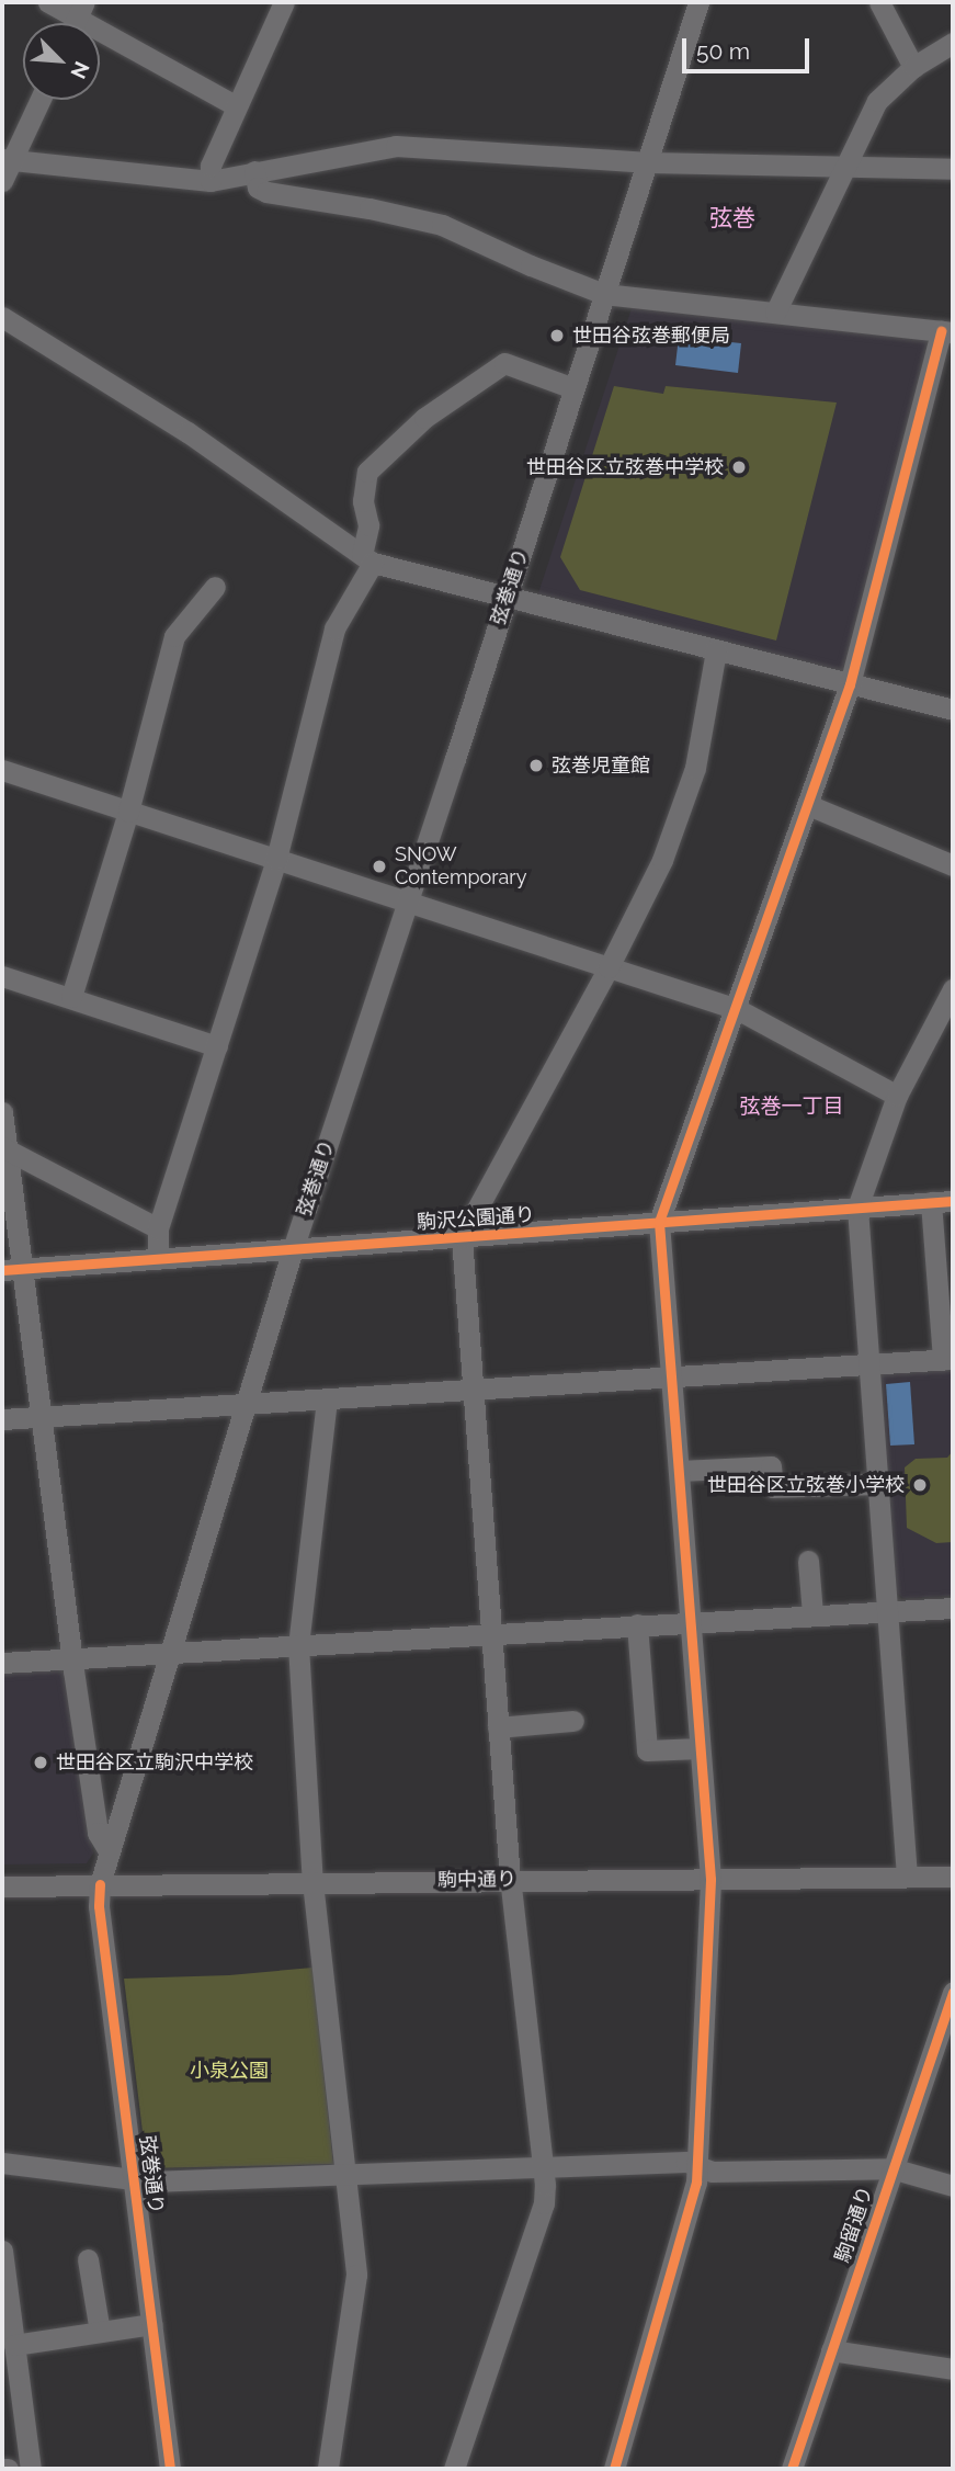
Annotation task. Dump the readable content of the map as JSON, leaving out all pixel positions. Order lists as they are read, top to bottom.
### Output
{
  "streets": {
    "street": [
      "弦巻通り",
      "駒沢公園通り",
      "駒中通り",
      "駒留通り"
    ]
  },
  "crossings": [
    ["弦巻通り", "駒沢公園通り"],
    ["弦巻通り", "駒中通り"]
  ],
  "districts": ["弦巻", "弦巻一丁目"],
  "parks": ["小泉公園"],
  "places": [
    "世田谷弦巻郵便局",
    "世田谷区立弦巻中学校",
    "弦巻児童館",
    "SNOW Contemporary",
    "世田谷区立弦巻小学校",
    "世田谷区立駒沢中学校"
  ],
  "scale_bar": "50 m",
  "north": "bottom right"
}
